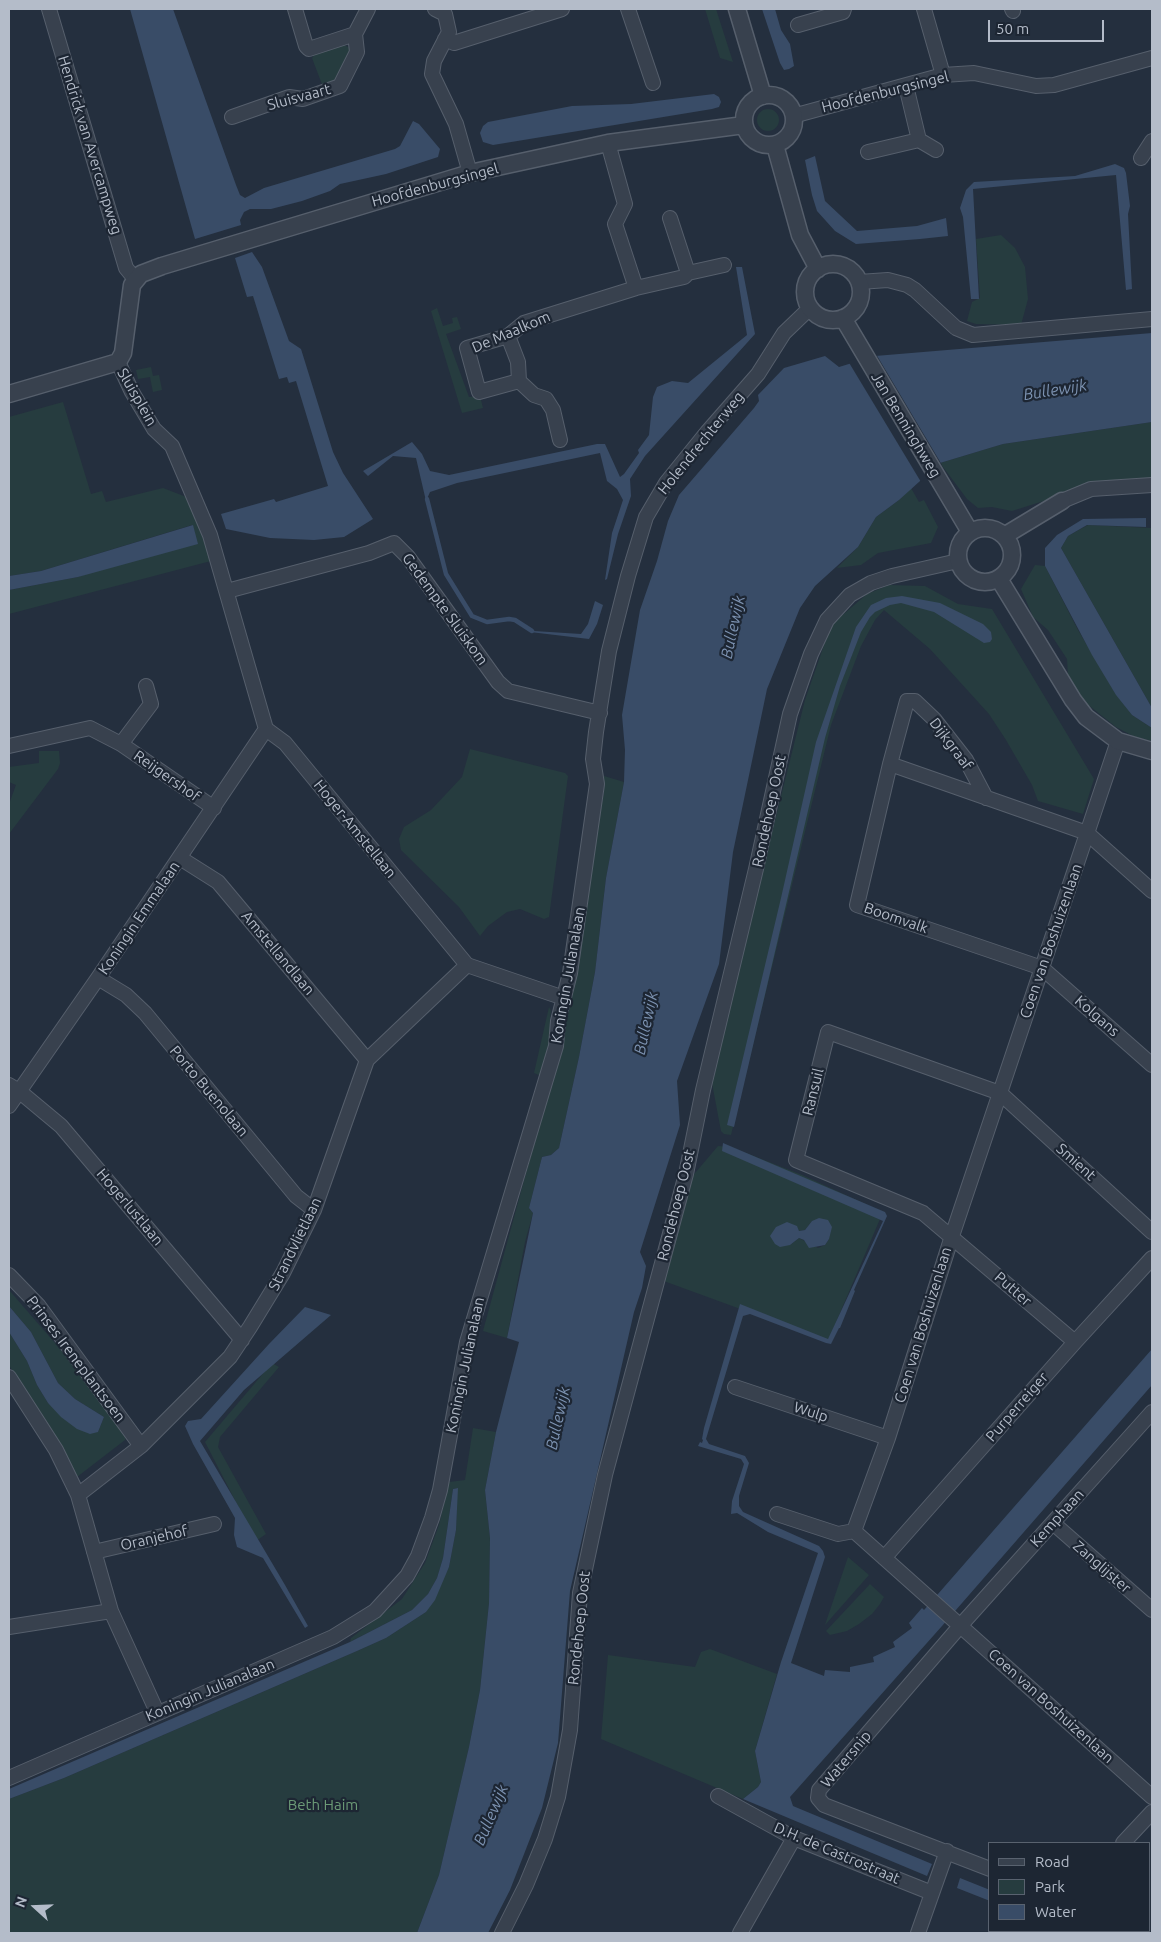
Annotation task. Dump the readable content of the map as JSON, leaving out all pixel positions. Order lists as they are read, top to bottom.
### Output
{
  "streets": {
    "street": [
      "Hoofdenburgsingel",
      "Sluisvaart",
      "Hendrick van Avercampweg",
      "De Maalkom",
      "Sluisplein",
      "Jan Benninghweg",
      "Holendrechterweg",
      "Gedempte Sluiskom",
      "Dijkgraaf",
      "Reijgershof",
      "Rondehoep Oost",
      "Hoger-Amstellaan",
      "Koningin Emmalaan",
      "Boomvalk",
      "Coen van Boshuizenlaan",
      "Amstellandlaan",
      "Koningin Julianalaan",
      "Kolgans",
      "Porto Buenolaan",
      "Ransuil",
      "Smient",
      "Hogerlustlaan",
      "Strandvlietlaan",
      "Putter",
      "Prinses Ireneplantsoen",
      "Purperreiger",
      "Wulp",
      "Kemphaan",
      "Oranjehof",
      "Zanglijster",
      "Watersnip",
      "D.H. de Castrostraat"
    ]
  },
  "crossings": [
    ["Hoofdenburgsingel", "Hendrick van Avercampweg"],
    ["Hoofdenburgsingel", "Sluisplein"],
    ["Hendrick van Avercampweg", "Sluisplein"],
    ["Sluisplein", "Gedempte Sluiskom"],
    ["Jan Benninghweg", "Holendrechterweg"],
    ["Jan Benninghweg", "Rondehoep Oost"],
    ["Holendrechterweg", "Gedempte Sluiskom"],
    ["Holendrechterweg", "Koningin Julianalaan"],
    ["Gedempte Sluiskom", "Koningin Julianalaan"],
    ["Dijkgraaf", "Boomvalk"],
    ["Reijgershof", "Koningin Emmalaan"],
    ["Hoger-Amstellaan", "Koningin Emmalaan"],
    ["Hoger-Amstellaan", "Strandvlietlaan"],
    ["Koningin Emmalaan", "Amstellandlaan"],
    ["Koningin Emmalaan", "Porto Buenolaan"],
    ["Koningin Emmalaan", "Hogerlustlaan"],
    ["Boomvalk", "Coen van Boshuizenlaan"],
    ["Boomvalk", "Kolgans"],
    ["Coen van Boshuizenlaan", "Kolgans"],
    ["Coen van Boshuizenlaan", "Ransuil"],
    ["Coen van Boshuizenlaan", "Smient"],
    ["Coen van Boshuizenlaan", "Putter"],
    ["Coen van Boshuizenlaan", "Purperreiger"],
    ["Coen van Boshuizenlaan", "Wulp"],
    ["Coen van Boshuizenlaan", "Kemphaan"],
    ["Coen van Boshuizenlaan", "Watersnip"],
    ["Amstellandlaan", "Strandvlietlaan"],
    ["Porto Buenolaan", "Strandvlietlaan"],
    ["Ransuil", "Smient"],
    ["Ransuil", "Putter"],
    ["Hogerlustlaan", "Strandvlietlaan"],
    ["Strandvlietlaan", "Prinses Ireneplantsoen"],
    ["Putter", "Purperreiger"],
    ["Kemphaan", "Zanglijster"],
    ["Kemphaan", "Watersnip"]
  ],
  "water": ["Bullewijk"],
  "parks": ["Beth Haim"],
  "legend": ["Road", "Park", "Water"],
  "scale_bar": "50 m",
  "north": "left"
}
